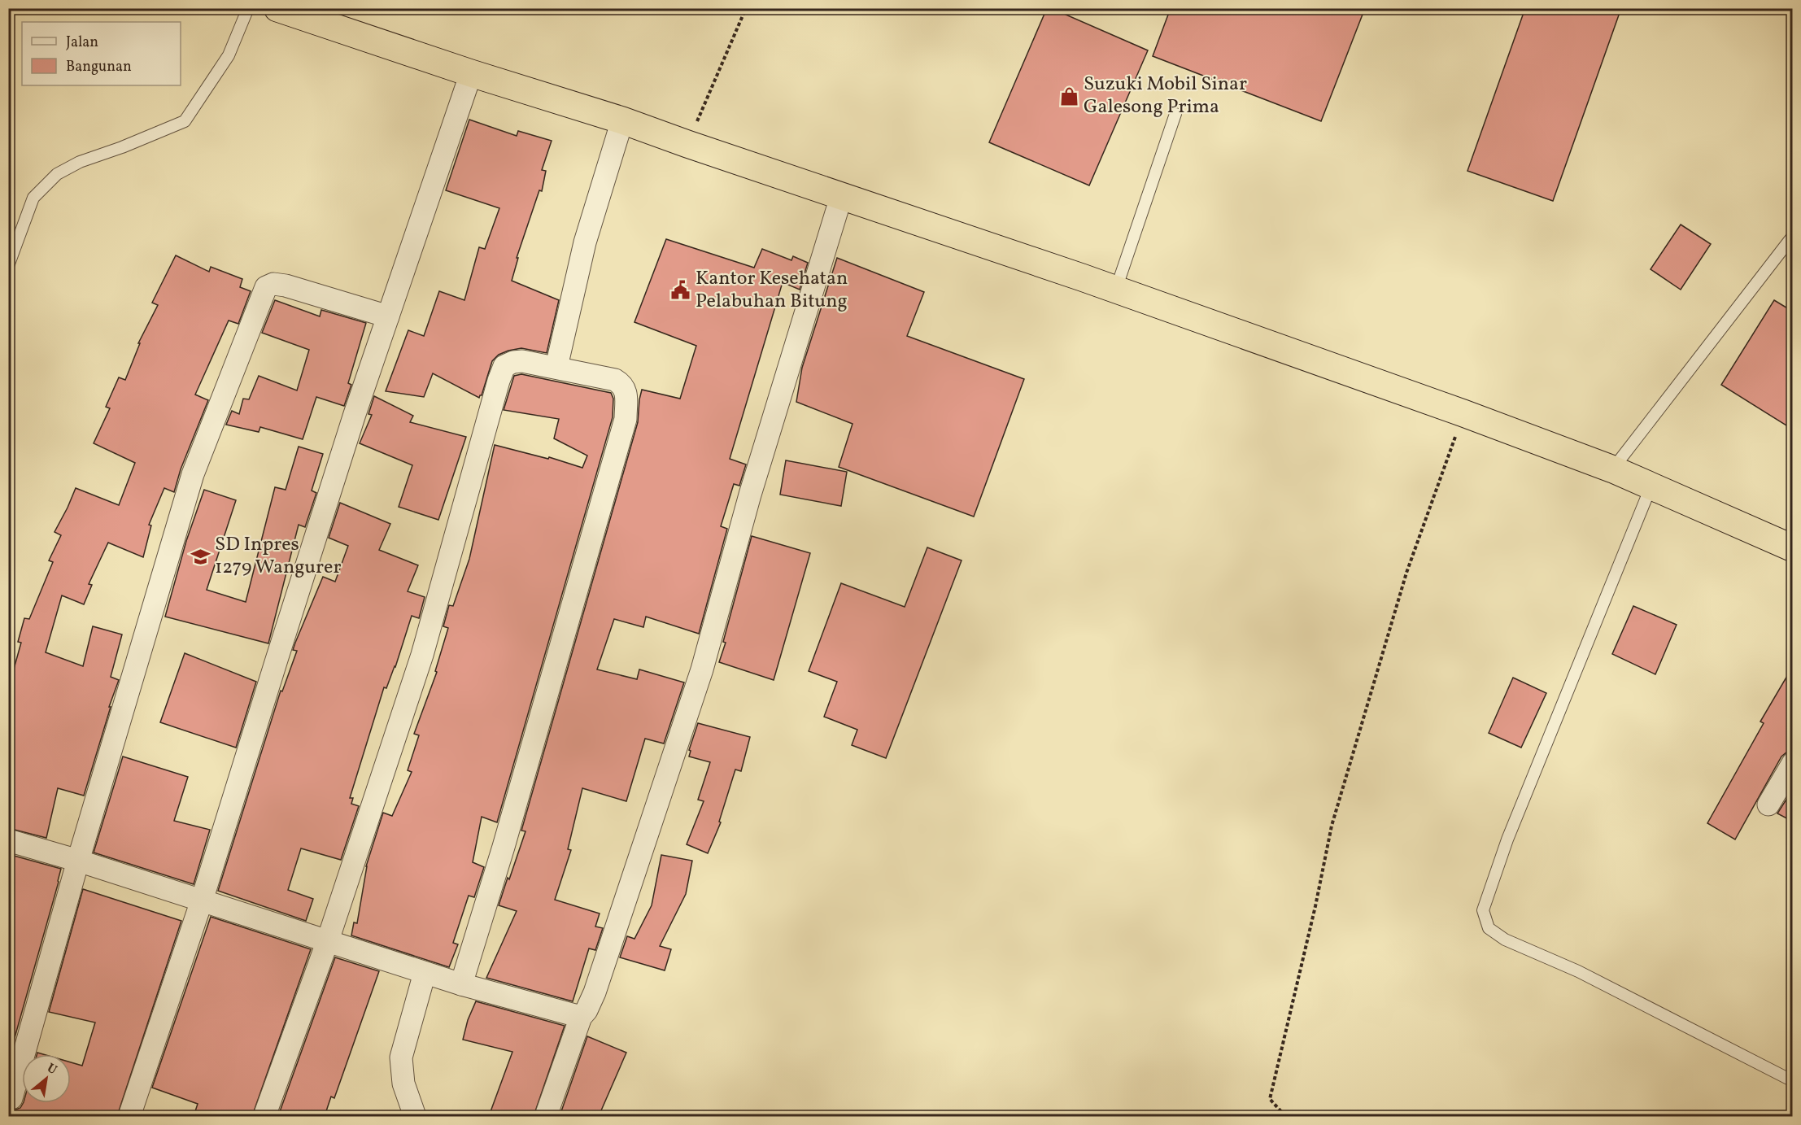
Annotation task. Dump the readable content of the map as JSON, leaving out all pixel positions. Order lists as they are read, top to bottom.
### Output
{
  "places": {
    "shop": ["Suzuki Mobil Sinar Galesong Prima"],
    "public building": ["Kantor Kesehatan Pelabuhan Bitung"],
    "school or university": ["SD Inpres 1279 Wangurer"]
  },
  "legend": ["Jalan", "Bangunan"],
  "north": "top right"
}
